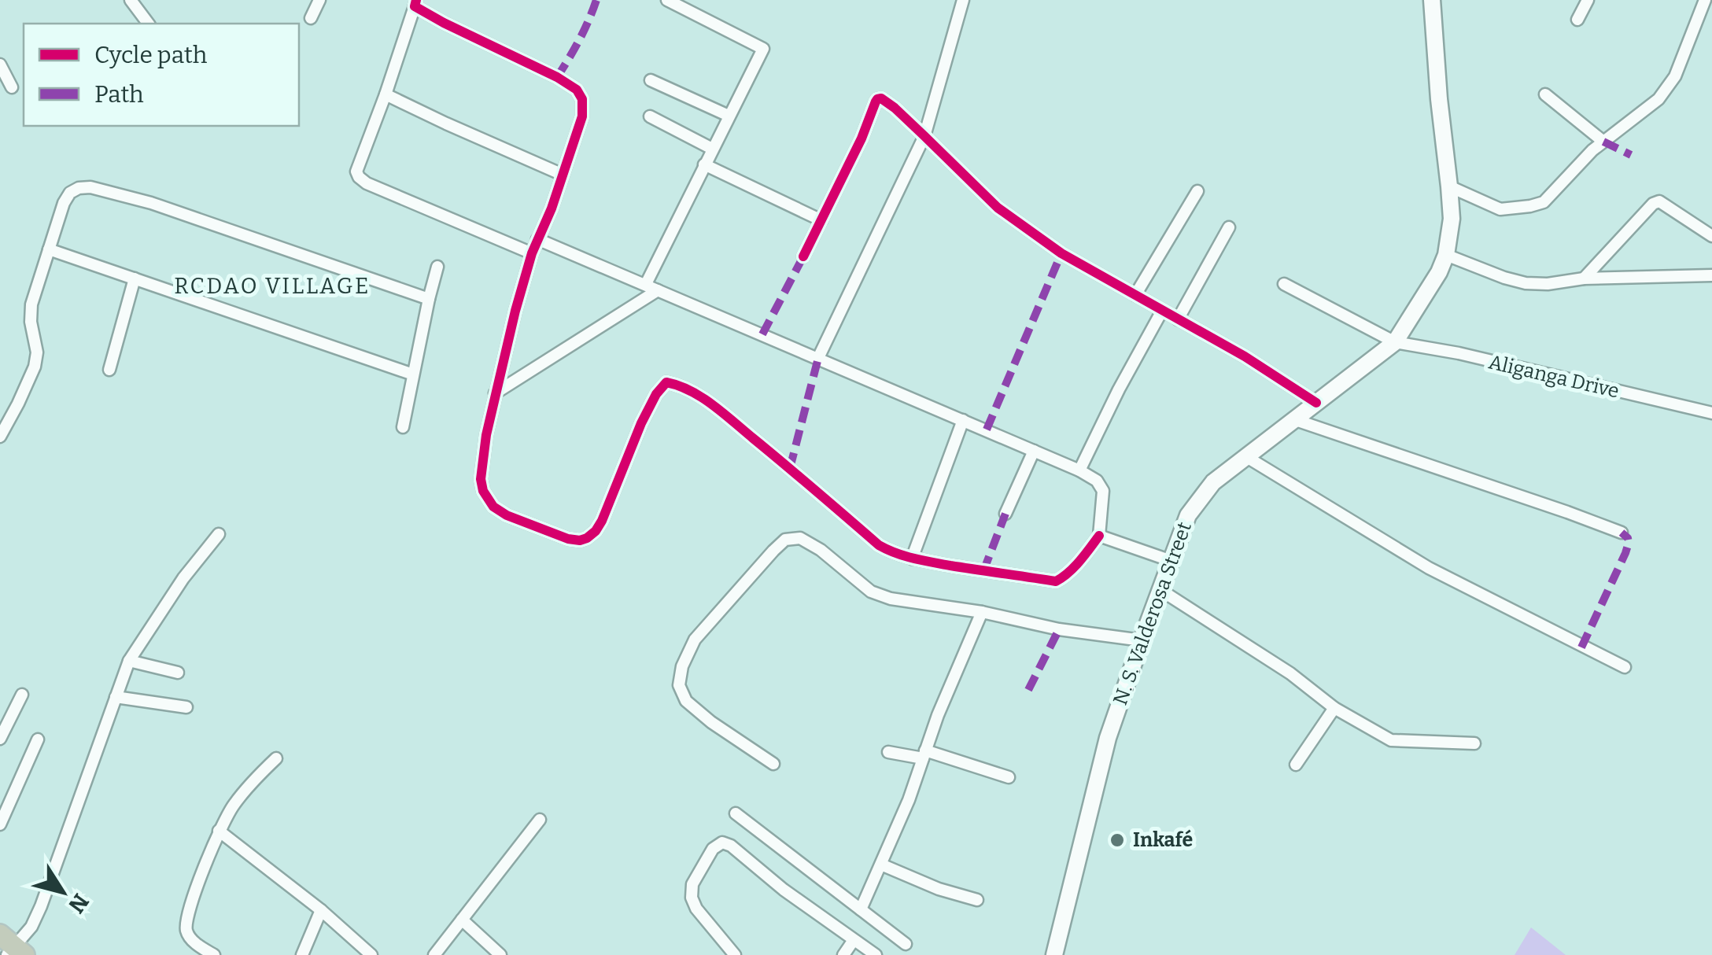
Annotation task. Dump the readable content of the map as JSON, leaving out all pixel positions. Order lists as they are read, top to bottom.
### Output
{
  "streets": {
    "main road": ["N. S. Valderosa Street"],
    "street": ["Aliganga Drive"]
  },
  "crossings": [
    ["Aliganga Drive", "N. S. Valderosa Street"]
  ],
  "districts": ["RCDAO VILLAGE"],
  "places": ["Inkafé"],
  "legend": ["Cycle path", "Path"],
  "north": "bottom right"
}
